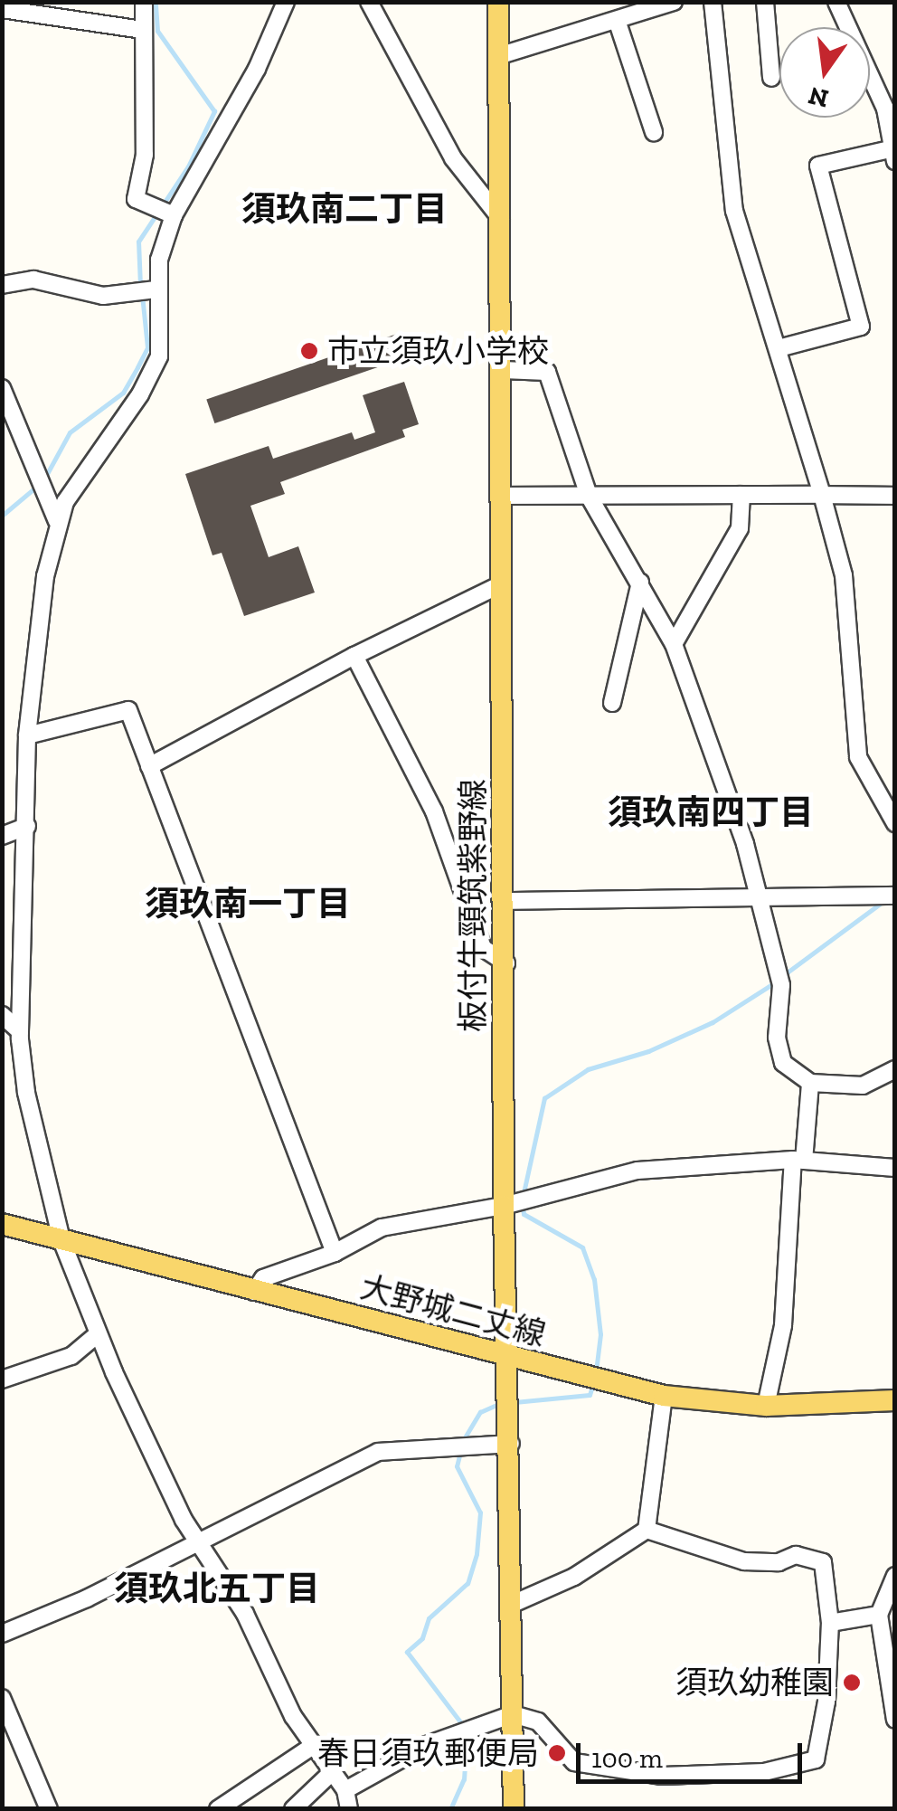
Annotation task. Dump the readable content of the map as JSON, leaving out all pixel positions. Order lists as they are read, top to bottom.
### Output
{
  "streets": {
    "main road": ["板付牛頸筑紫野線", "大野城二丈線"]
  },
  "crossings": [
    ["板付牛頸筑紫野線", "大野城二丈線"]
  ],
  "districts": [
    "須玖南二丁目",
    "須玖南四丁目",
    "須玖南一丁目",
    "須玖北五丁目"
  ],
  "places": ["市立須玖小学校", "須玖幼稚園", "春日須玖郵便局"],
  "scale_bar": "100 m",
  "north": "bottom"
}
